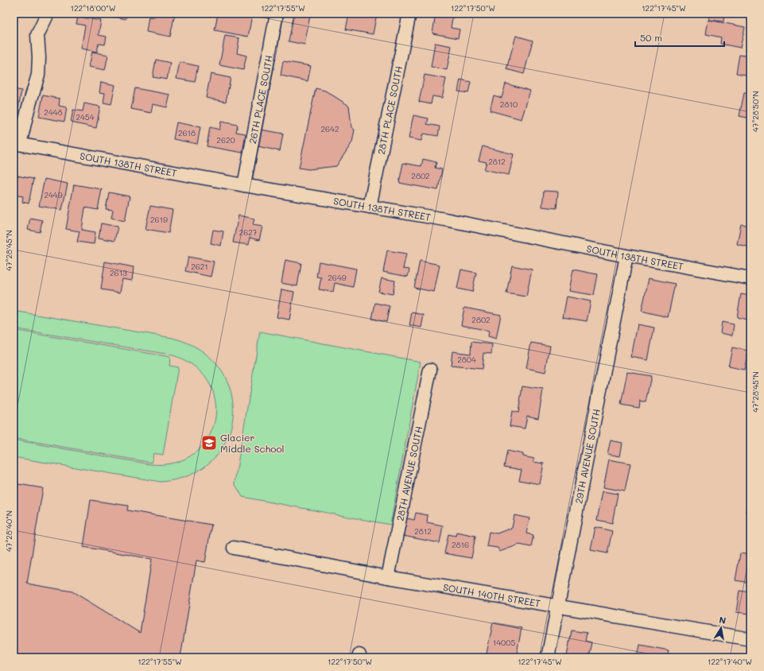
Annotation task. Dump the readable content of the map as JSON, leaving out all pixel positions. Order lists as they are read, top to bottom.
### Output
{
  "streets": {
    "street": [
      "26TH PLACE SOUTH",
      "28TH PLACE SOUTH",
      "SOUTH 138TH STREET",
      "29TH AVENUE SOUTH",
      "28TH AVENUE SOUTH",
      "SOUTH 140TH STREET"
    ]
  },
  "crossings": [
    ["26TH PLACE SOUTH", "SOUTH 138TH STREET"],
    ["28TH PLACE SOUTH", "SOUTH 138TH STREET"],
    ["SOUTH 138TH STREET", "29TH AVENUE SOUTH"],
    ["29TH AVENUE SOUTH", "SOUTH 140TH STREET"],
    ["28TH AVENUE SOUTH", "SOUTH 140TH STREET"]
  ],
  "places": {
    "school or university": ["Glacier Middle School"]
  },
  "house_numbers": [
    "2810",
    "2448",
    "2454",
    "2642",
    "2618",
    "2620",
    "2812",
    "2802",
    "2449",
    "2619",
    "2627",
    "2621",
    "2613",
    "2649",
    "2802",
    "2804",
    "2812",
    "2816",
    "14005"
  ],
  "scale_bar": "50 m",
  "north": "top",
  "coordinates": [
    "122°18'00\"W",
    "122°17'55\"W",
    "122°17'50\"W",
    "122°17'45\"W",
    "47°28'50\"N",
    "47°28'45\"N",
    "47°28'40\"N",
    "122°17'40\"W"
  ]
}
